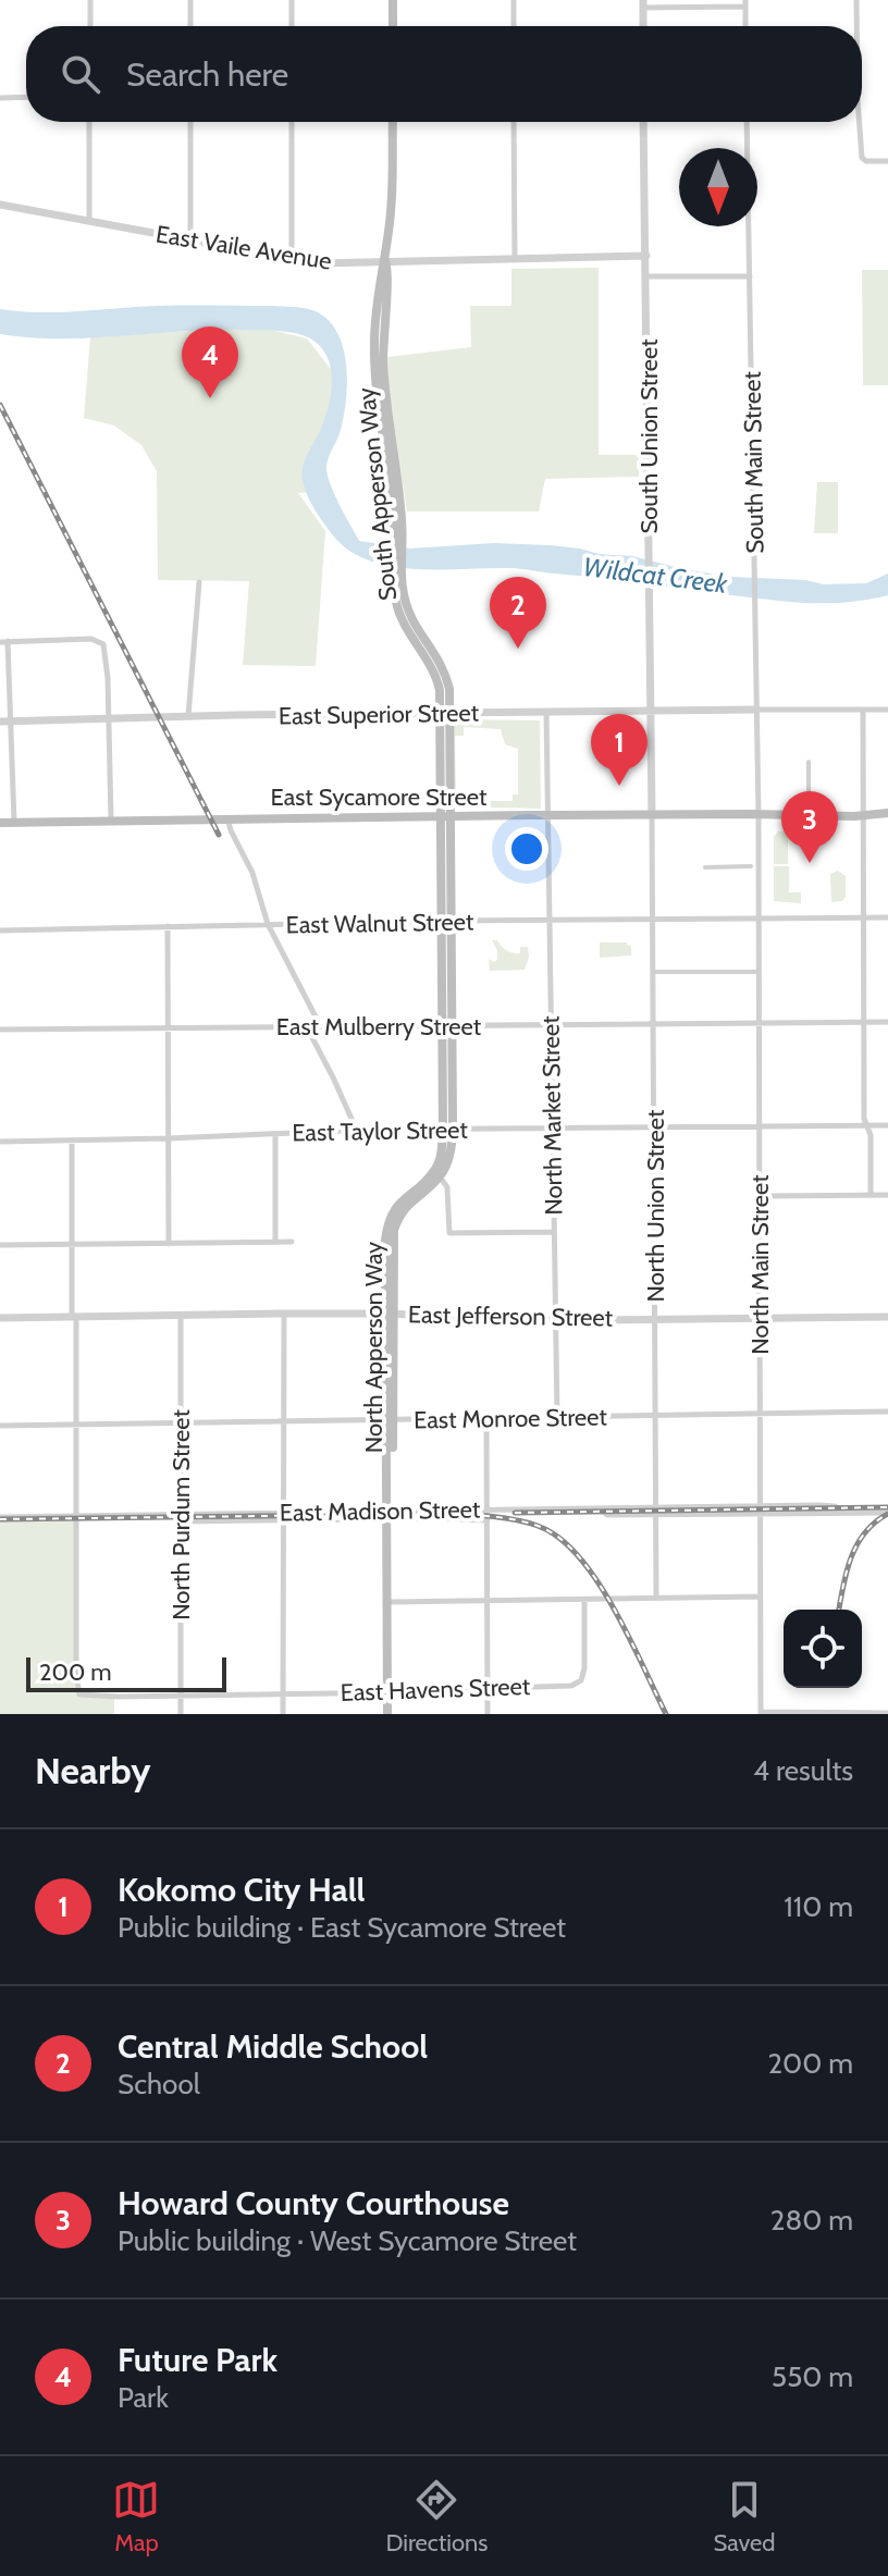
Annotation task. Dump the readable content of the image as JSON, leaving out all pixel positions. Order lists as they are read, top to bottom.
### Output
{
  "streets": {
    "main road": ["South Apperson Way", "East Sycamore Street", "North Apperson Way"],
    "street": [
      "East Vaile Avenue",
      "South Union Street",
      "South Main Street",
      "East Superior Street",
      "East Walnut Street",
      "East Mulberry Street",
      "North Market Street",
      "East Taylor Street",
      "North Union Street",
      "North Main Street",
      "East Jefferson Street",
      "East Monroe Street",
      "East Madison Street",
      "North Purdum Street",
      "East Havens Street"
    ]
  },
  "crossings": [
    ["East Vaile Avenue", "South Union Street"],
    ["East Vaile Avenue", "South Apperson Way"],
    ["South Union Street", "East Superior Street"],
    ["South Union Street", "East Sycamore Street"],
    ["South Union Street", "North Union Street"],
    ["South Main Street", "East Superior Street"],
    ["South Main Street", "East Sycamore Street"],
    ["South Main Street", "North Main Street"],
    ["South Apperson Way", "East Superior Street"],
    ["South Apperson Way", "East Sycamore Street"],
    ["South Apperson Way", "North Apperson Way"],
    ["East Superior Street", "North Market Street"],
    ["East Sycamore Street", "North Market Street"],
    ["East Sycamore Street", "North Union Street"],
    ["East Sycamore Street", "North Main Street"],
    ["East Sycamore Street", "North Apperson Way"],
    ["East Walnut Street", "North Market Street"],
    ["East Walnut Street", "North Union Street"],
    ["East Walnut Street", "North Main Street"],
    ["East Walnut Street", "North Apperson Way"],
    ["East Mulberry Street", "North Market Street"],
    ["East Mulberry Street", "North Union Street"],
    ["East Mulberry Street", "North Main Street"],
    ["East Mulberry Street", "North Apperson Way"],
    ["North Market Street", "East Taylor Street"],
    ["North Market Street", "East Jefferson Street"],
    ["North Market Street", "East Monroe Street"],
    ["East Taylor Street", "North Union Street"],
    ["East Taylor Street", "North Main Street"],
    ["East Taylor Street", "North Apperson Way"],
    ["North Union Street", "East Jefferson Street"],
    ["North Union Street", "East Monroe Street"],
    ["North Union Street", "East Madison Street"],
    ["North Main Street", "East Jefferson Street"],
    ["North Main Street", "East Monroe Street"],
    ["North Main Street", "East Madison Street"],
    ["East Jefferson Street", "North Apperson Way"],
    ["East Jefferson Street", "North Purdum Street"],
    ["North Apperson Way", "East Monroe Street"],
    ["North Apperson Way", "East Madison Street"],
    ["North Apperson Way", "East Havens Street"],
    ["East Monroe Street", "North Purdum Street"],
    ["East Madison Street", "North Purdum Street"],
    ["East Madison Street", "East Havens Street"],
    ["North Purdum Street", "East Havens Street"]
  ],
  "water": ["Wildcat Creek"],
  "scale_bar": "200 m",
  "north": "bottom",
  "page": {
    "search": "Search here",
    "pins": [
      "4",
      "2",
      "1",
      "3"
    ],
    "scale": "200 m",
    "heading": ["Nearby", "4 results"],
    "list": [
      {
        "mark": "1",
        "name": "Kokomo City Hall",
        "note": "Public building · East Sycamore Street",
        "value": "110 m"
      },
      {
        "mark": "2",
        "name": "Central Middle School",
        "note": "School",
        "value": "200 m"
      },
      {
        "mark": "3",
        "name": "Howard County Courthouse",
        "note": "Public building · West Sycamore Street",
        "value": "280 m"
      },
      {
        "mark": "4",
        "name": "Future Park",
        "note": "Park",
        "value": "550 m"
      }
    ],
    "nav": ["Map", "Directions", "Saved"]
  }
}
